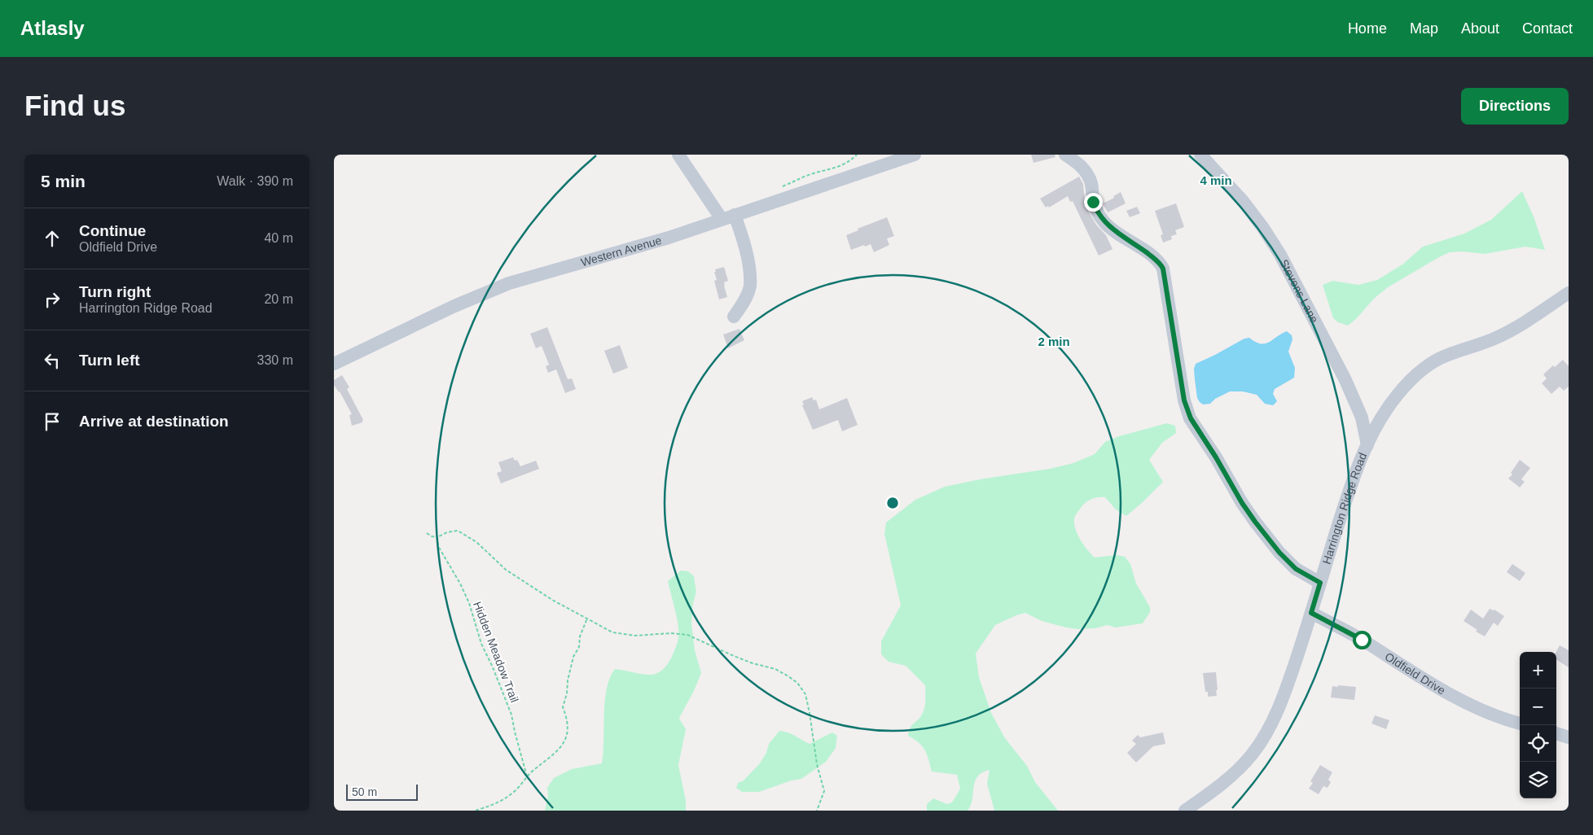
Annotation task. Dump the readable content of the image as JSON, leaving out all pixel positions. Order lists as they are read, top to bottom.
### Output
{
  "streets": {
    "street": [
      "Western Avenue",
      "Stevens Lane",
      "Harrington Ridge Road",
      "Oldfield Drive"
    ],
    "path": ["Hidden Meadow Trail"]
  },
  "crossings": [
    ["Stevens Lane", "Harrington Ridge Road"],
    ["Harrington Ridge Road", "Oldfield Drive"]
  ],
  "scale_bar": "50 m",
  "page": {
    "header": "Atlasly",
    "nav": [
      "Home",
      "Map",
      "About",
      "Contact"
    ],
    "buttons": "Directions",
    "title": "Find us",
    "heading": ["5 min", "Walk · 390 m"],
    "list": [
      ["Continue", "Oldfield Drive", "40 m"],
      ["Turn right", "Harrington Ridge Road", "20 m"],
      ["Turn left", "330 m"],
      "Arrive at destination"
    ],
    "map_buttons": ["+", "−"],
    "scale": "50 m"
  },
  "rings": ["4 min", "2 min"]
}
